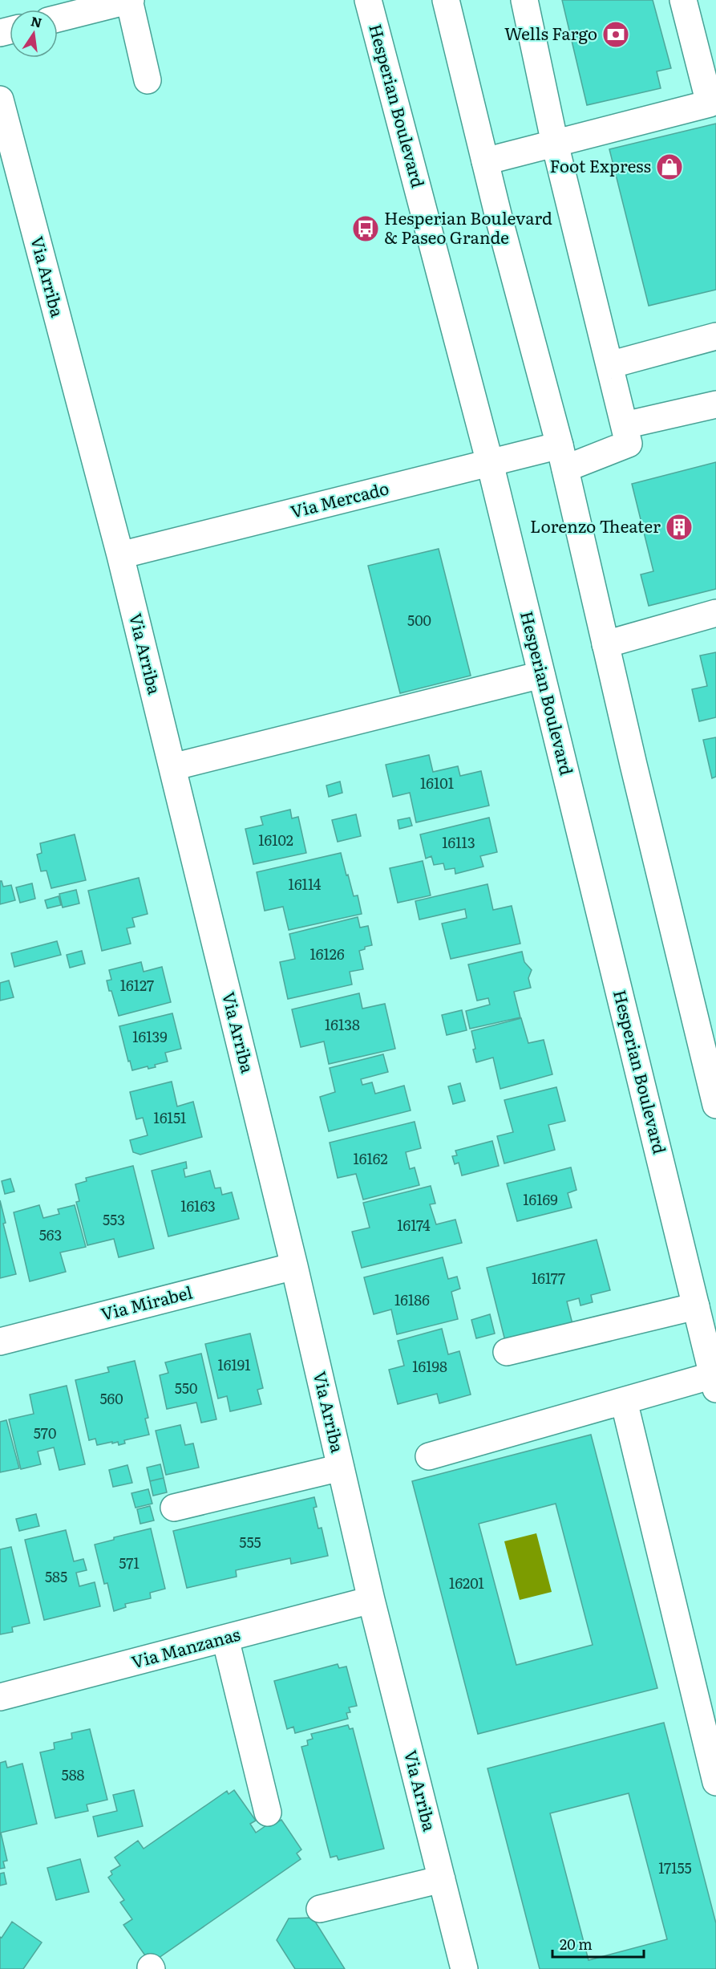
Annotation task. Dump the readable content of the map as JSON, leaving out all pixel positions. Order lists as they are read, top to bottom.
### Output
{
  "streets": {
    "street": [
      "Hesperian Boulevard",
      "Via Arriba",
      "Via Mercado",
      "Via Mirabel",
      "Via Manzanas"
    ]
  },
  "crossings": [
    ["Hesperian Boulevard", "Via Mercado"],
    ["Via Arriba", "Via Mercado"],
    ["Via Arriba", "Via Mirabel"],
    ["Via Arriba", "Via Manzanas"]
  ],
  "places": {
    "bank": ["Wells Fargo"],
    "shop": ["Foot Express"],
    "bus stop": ["Hesperian Boulevard & Paseo Grande"],
    "building": ["Lorenzo Theater"]
  },
  "house_numbers": [
    "500",
    "16101",
    "16102",
    "16113",
    "16114",
    "16126",
    "16127",
    "16138",
    "16139",
    "16151",
    "16162",
    "16169",
    "16163",
    "553",
    "16174",
    "563",
    "16177",
    "16186",
    "16191",
    "16198",
    "550",
    "560",
    "570",
    "555",
    "571",
    "585",
    "16201",
    "588",
    "17155"
  ],
  "scale_bar": "20 m",
  "north": "top"
}
